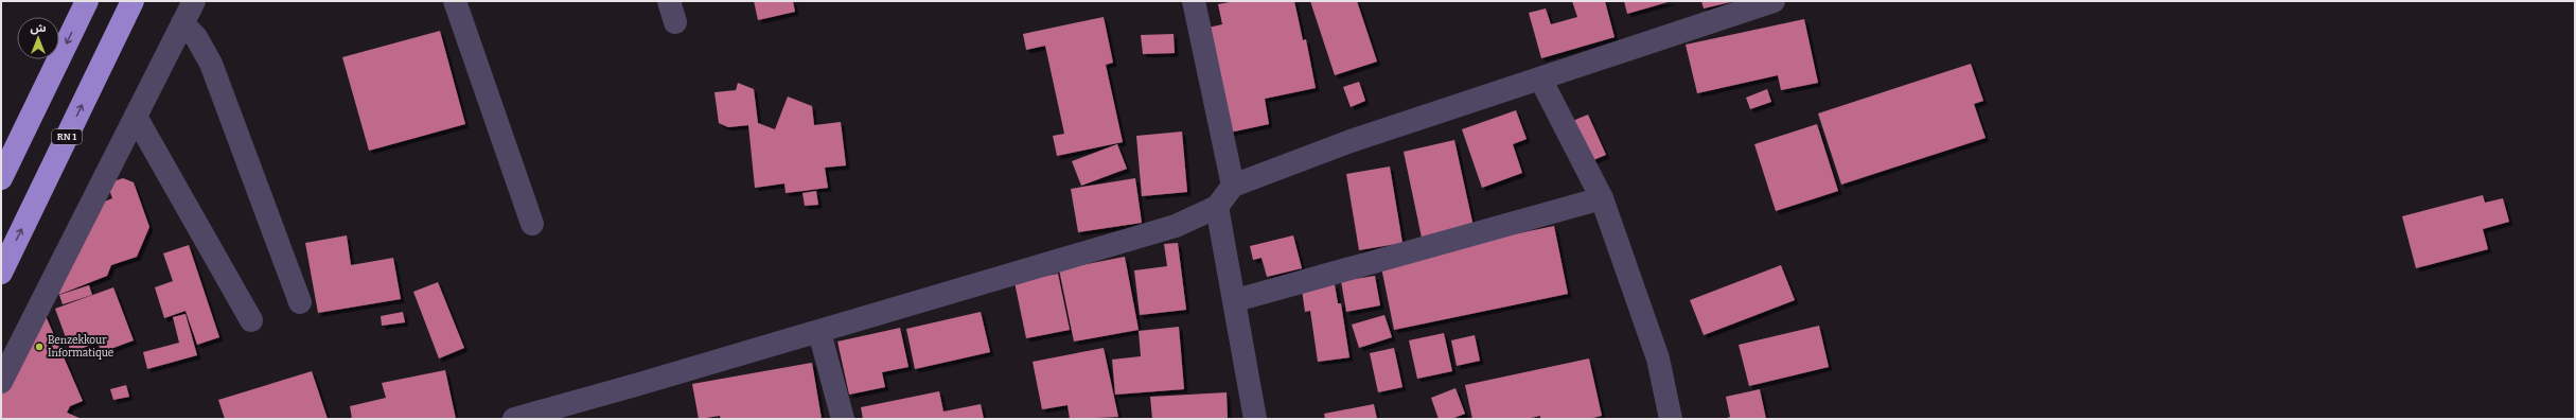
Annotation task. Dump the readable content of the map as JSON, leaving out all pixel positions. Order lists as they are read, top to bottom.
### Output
{
  "streets": {
    "highway": ["RN 1"]
  },
  "places": ["Benzekkour Informatique"],
  "north": "top"
}
